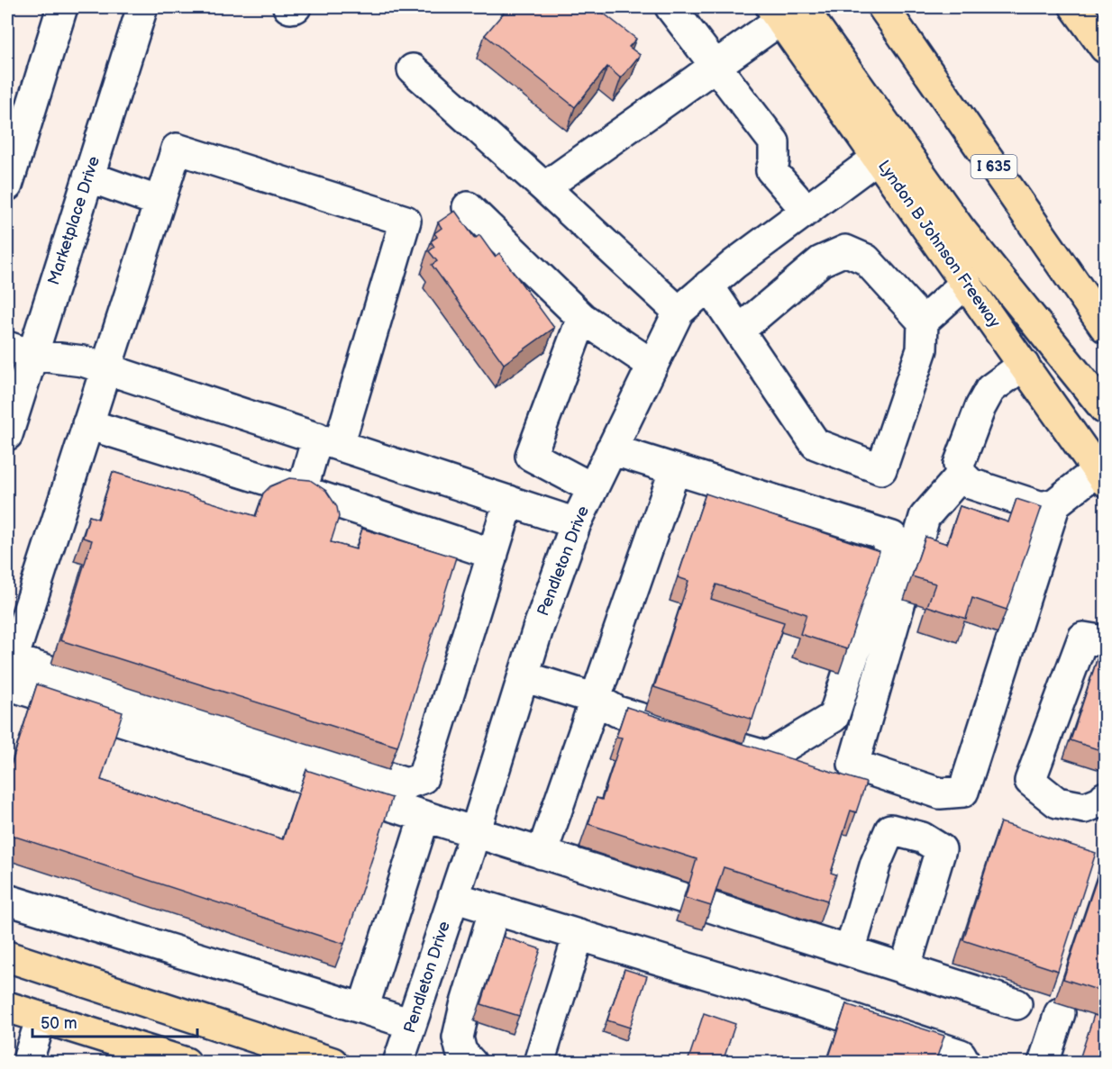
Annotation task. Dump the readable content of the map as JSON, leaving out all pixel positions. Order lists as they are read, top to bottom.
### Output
{
  "streets": {
    "main road": ["I 635", "Lyndon B Johnson Freeway"],
    "street": ["Marketplace Drive", "Pendleton Drive"]
  },
  "crossings": [
    ["Lyndon B Johnson Freeway", "Pendleton Drive"]
  ],
  "scale_bar": "50 m"
}
